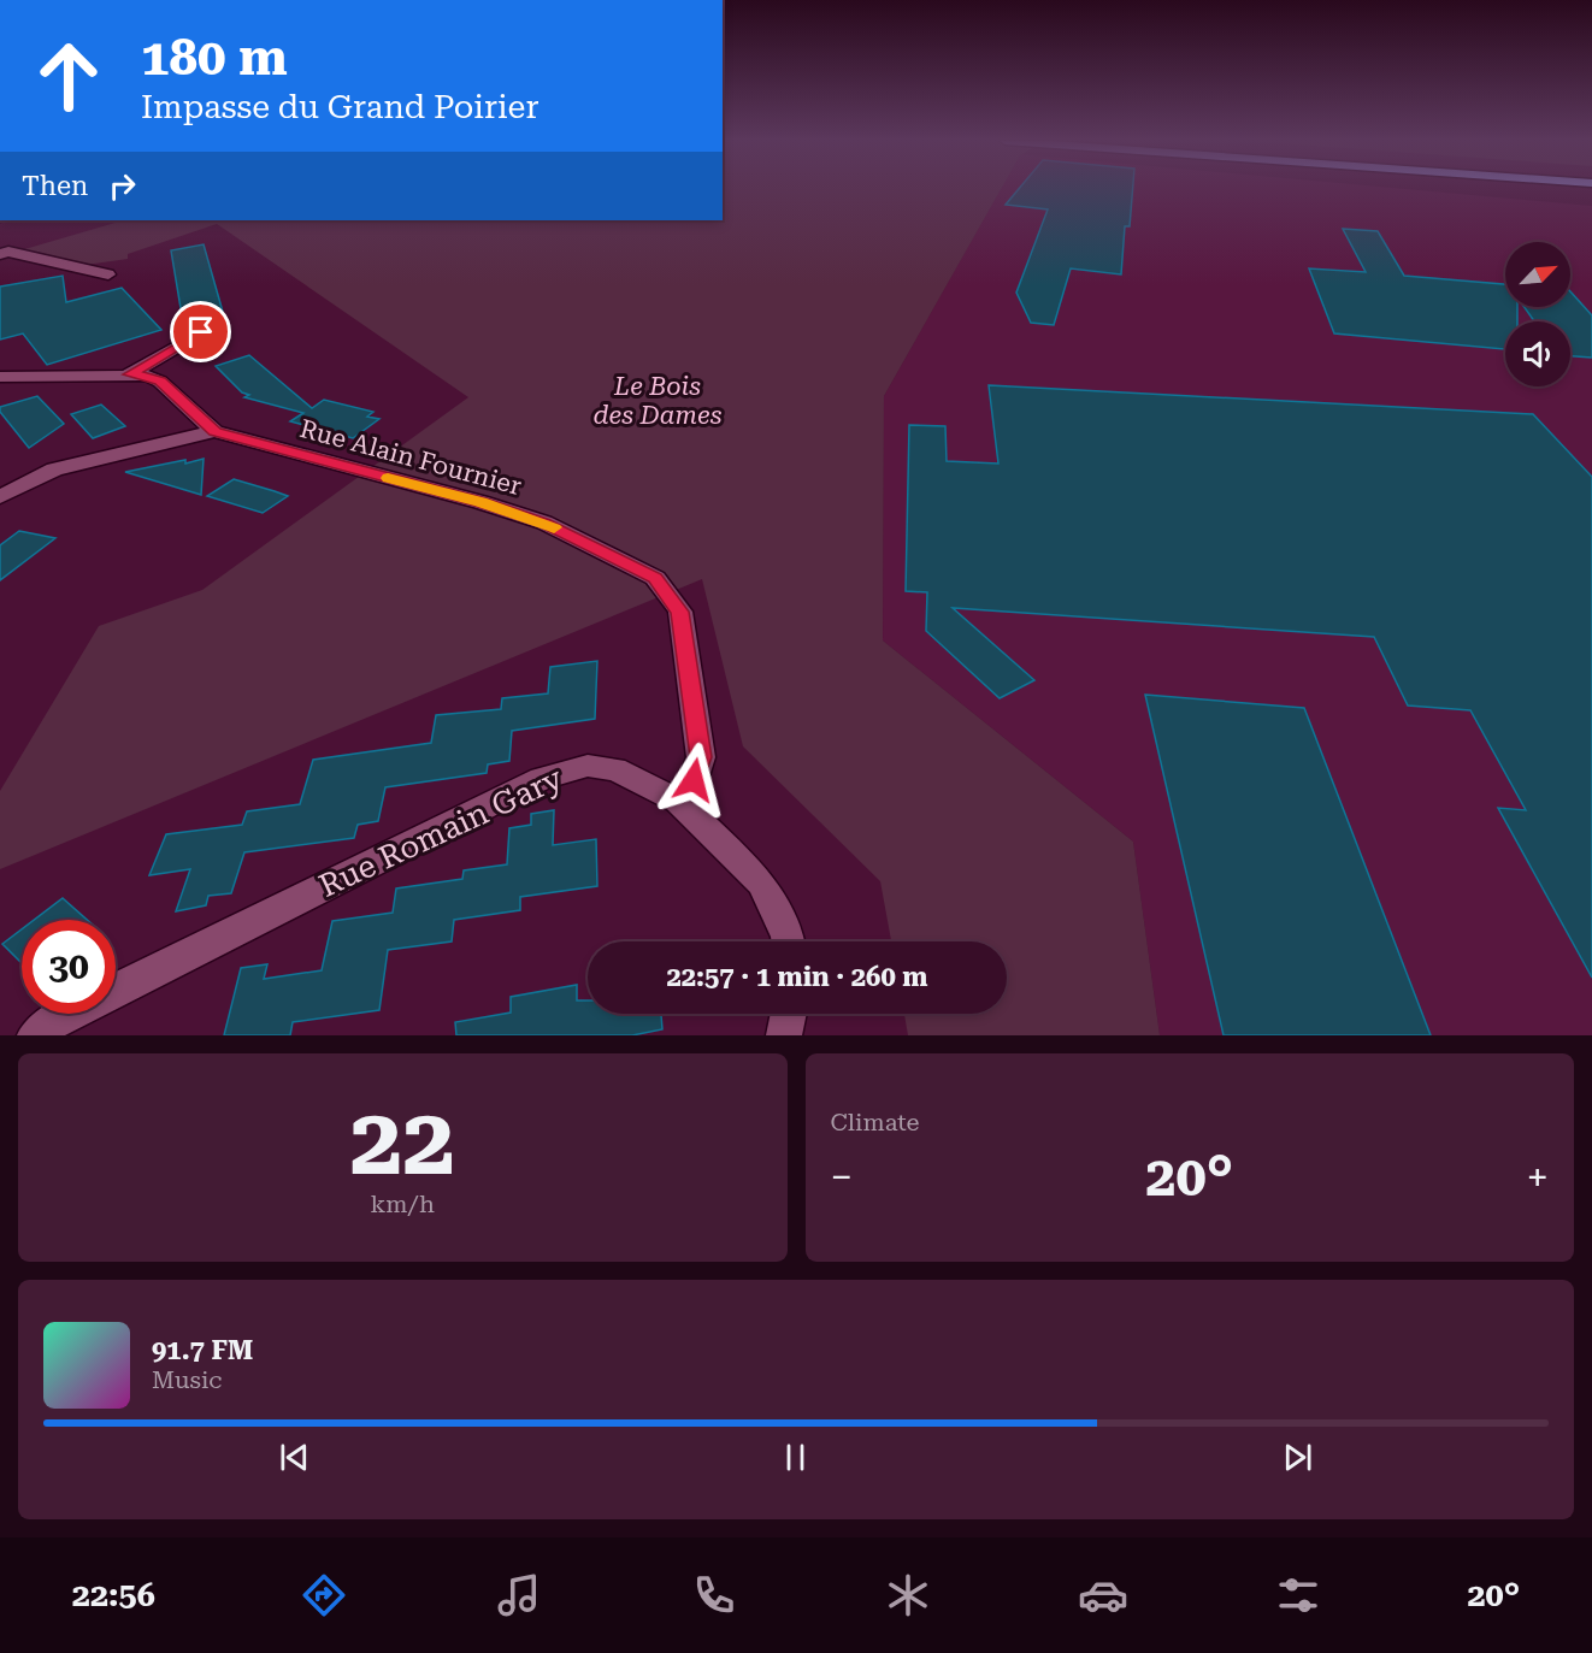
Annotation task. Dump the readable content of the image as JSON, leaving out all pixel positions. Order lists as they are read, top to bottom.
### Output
{
  "streets": {
    "street": ["Rue Alain Fournier", "Rue Romain Gary"]
  },
  "crossings": [
    ["Rue Alain Fournier", "Rue Romain Gary"]
  ],
  "parks": ["Le Bois des Dames"],
  "north": "top right",
  "page": {
    "turn": ["180 m", "Impasse du Grand Poirier"],
    "then": "Then",
    "limit": "30",
    "trip": "22:57 · 1 min · 260 m",
    "tile": [
      ["22", "km/h"],
      "Climate"
    ],
    "heat": ["−", "20°", "+"],
    "song": ["91.7 FM", "Music"],
    "tabs": ["22:56", "20°"]
  }
}
